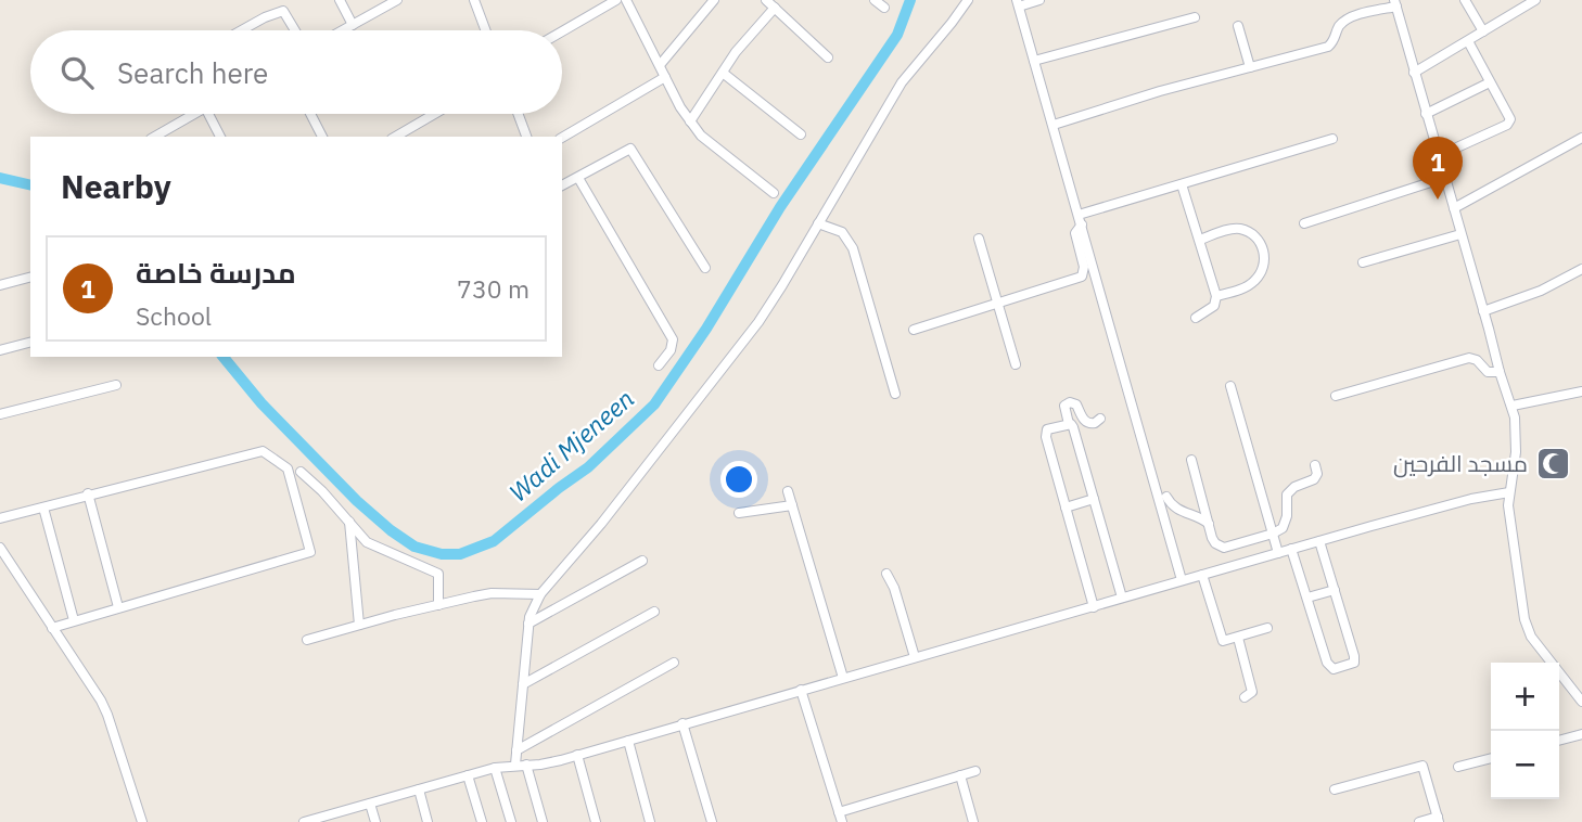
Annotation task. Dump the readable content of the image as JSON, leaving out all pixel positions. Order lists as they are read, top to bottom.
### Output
{
  "water": ["Wadi Mjeneen"],
  "places": {
    "mosque": ["مسجد الفرحين"]
  },
  "page": {
    "search": "Search here",
    "pins": "1",
    "heading": "Nearby",
    "list": [
      {
        "mark": "1",
        "name": "مدرسة خاصة",
        "note": "School",
        "value": "730 m"
      }
    ],
    "map_buttons": ["+", "−"]
  }
}
